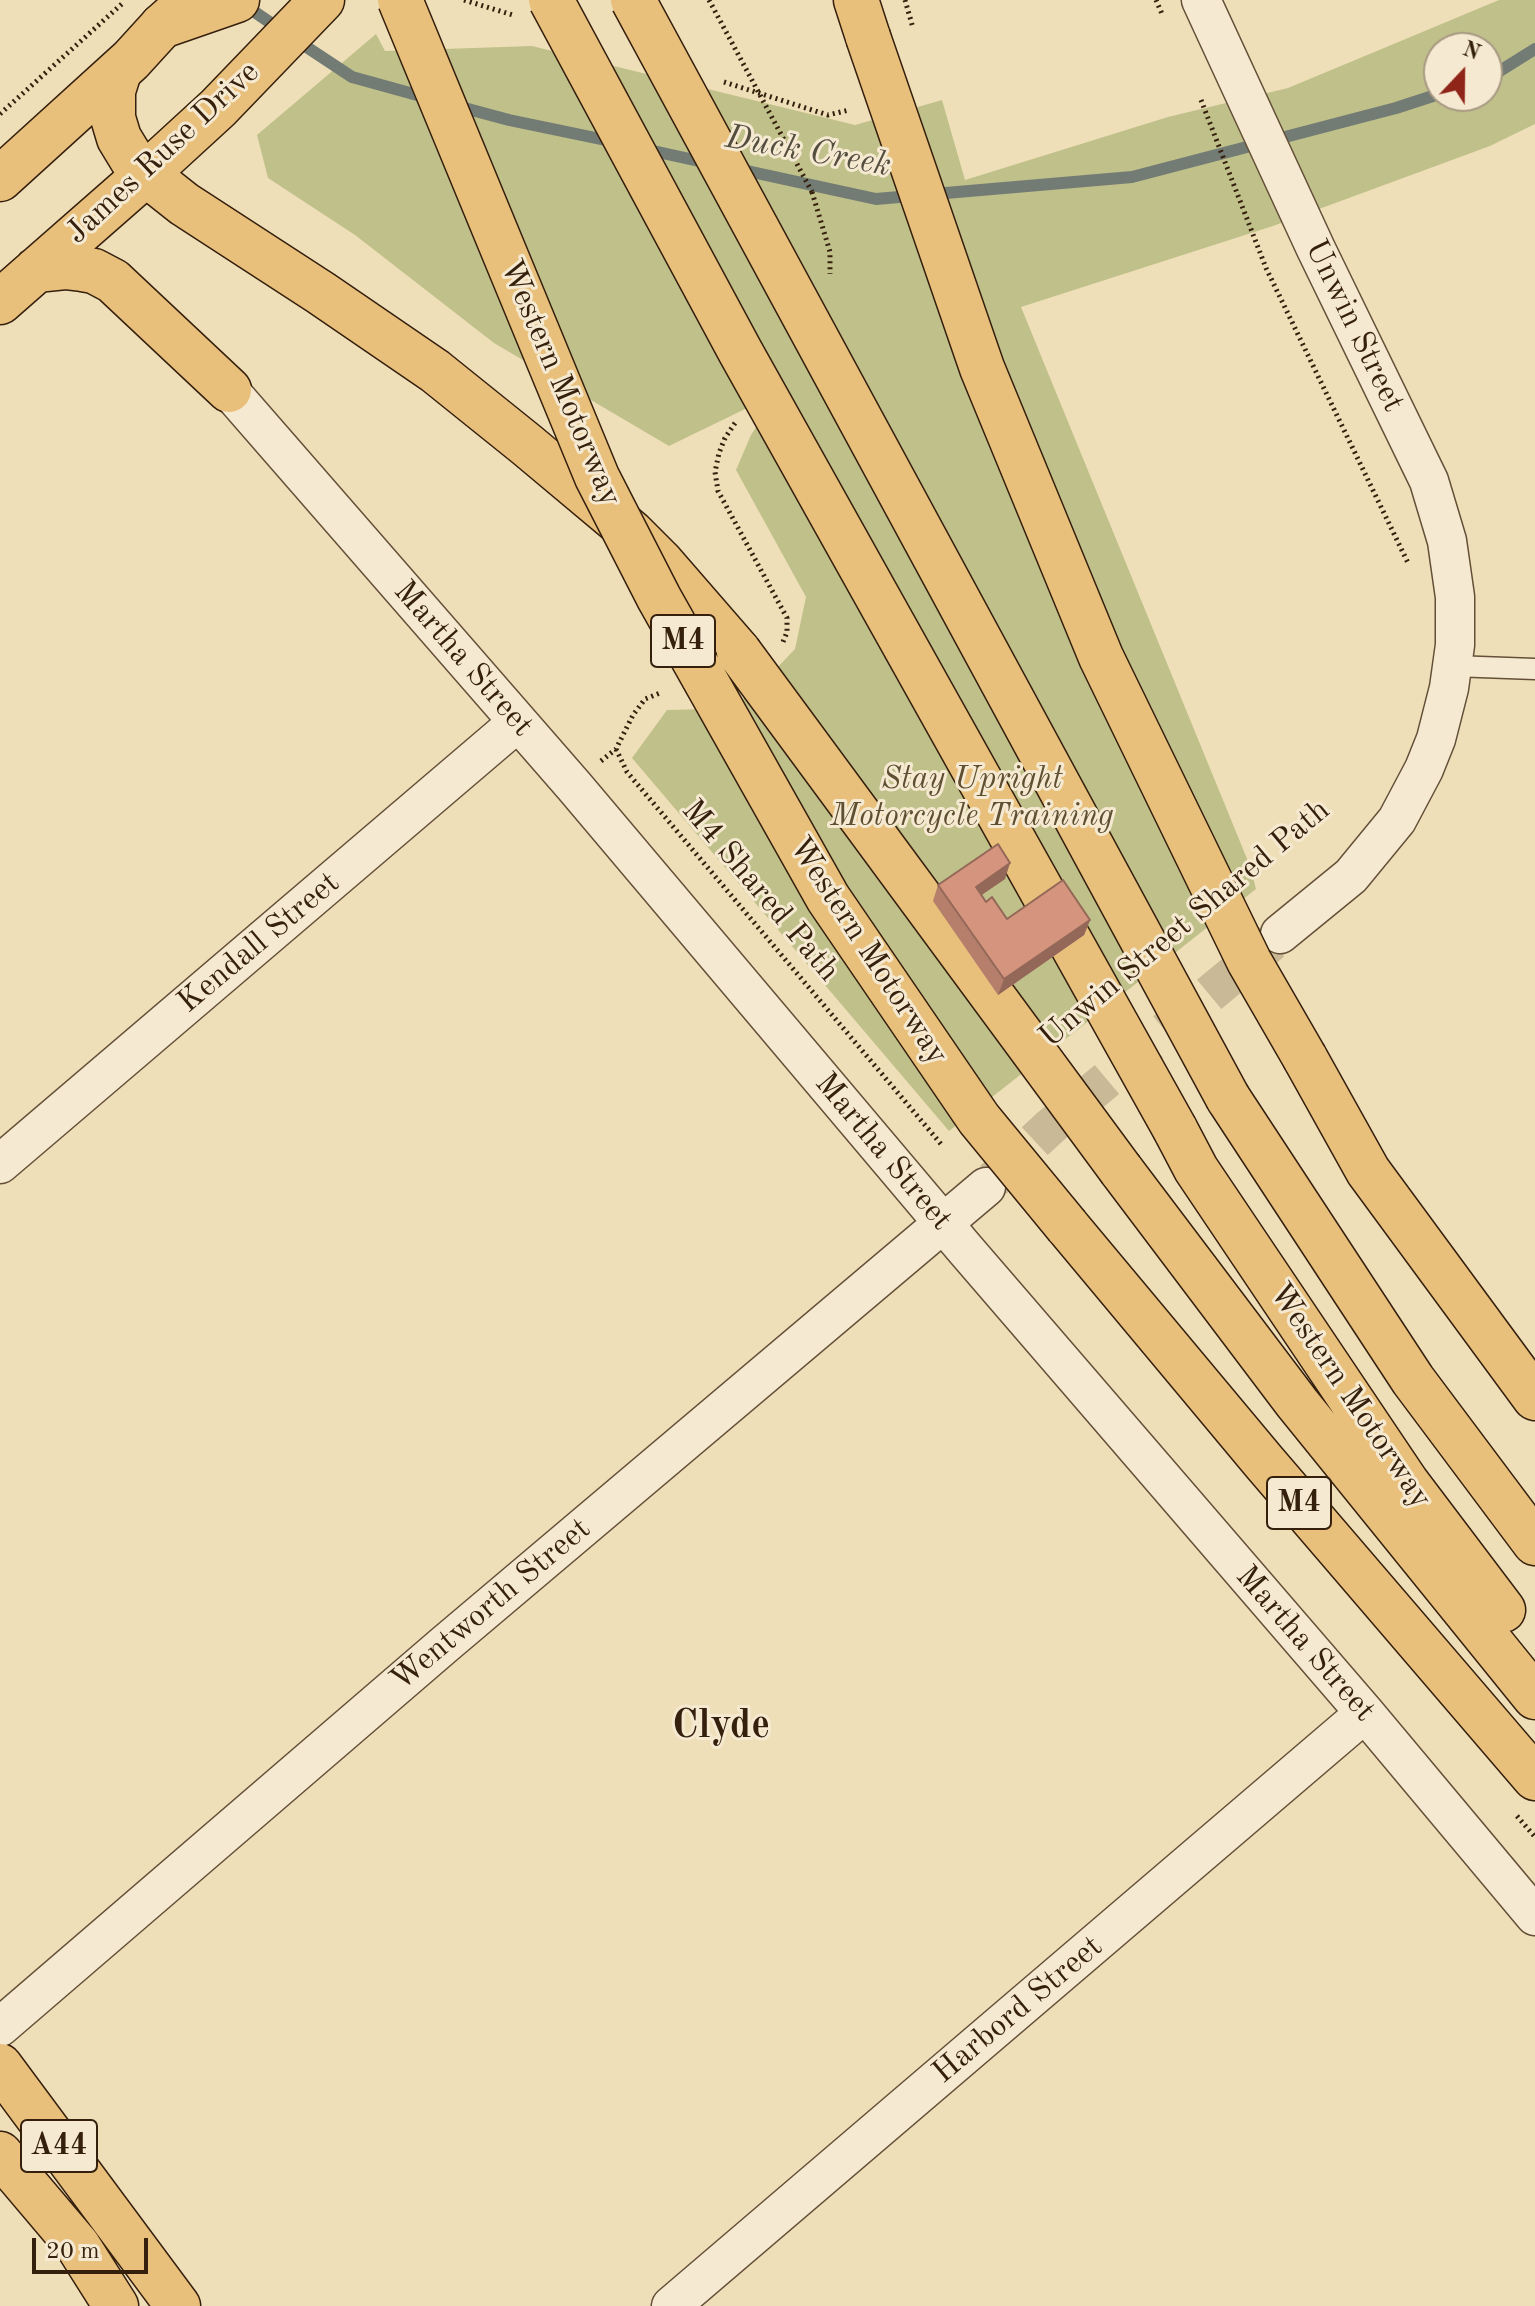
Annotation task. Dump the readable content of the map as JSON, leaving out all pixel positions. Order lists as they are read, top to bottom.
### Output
{
  "streets": {
    "main road": [
      "James Ruse Drive",
      "Western Motorway",
      "M4",
      "A44"
    ],
    "street": [
      "Unwin Street",
      "Martha Street",
      "Kendall Street",
      "Wentworth Street",
      "Harbord Street"
    ],
    "path": ["M4 Shared Path"]
  },
  "crossings": [
    ["Martha Street", "Kendall Street"],
    ["Martha Street", "Wentworth Street"],
    ["Martha Street", "Harbord Street"],
    ["M4 Shared Path", "Wentworth Street"]
  ],
  "districts": ["Clyde"],
  "water": ["Duck Creek"],
  "parks": ["Stay Upright Motorcycle Training"],
  "scale_bar": "20 m",
  "north": "top"
}
